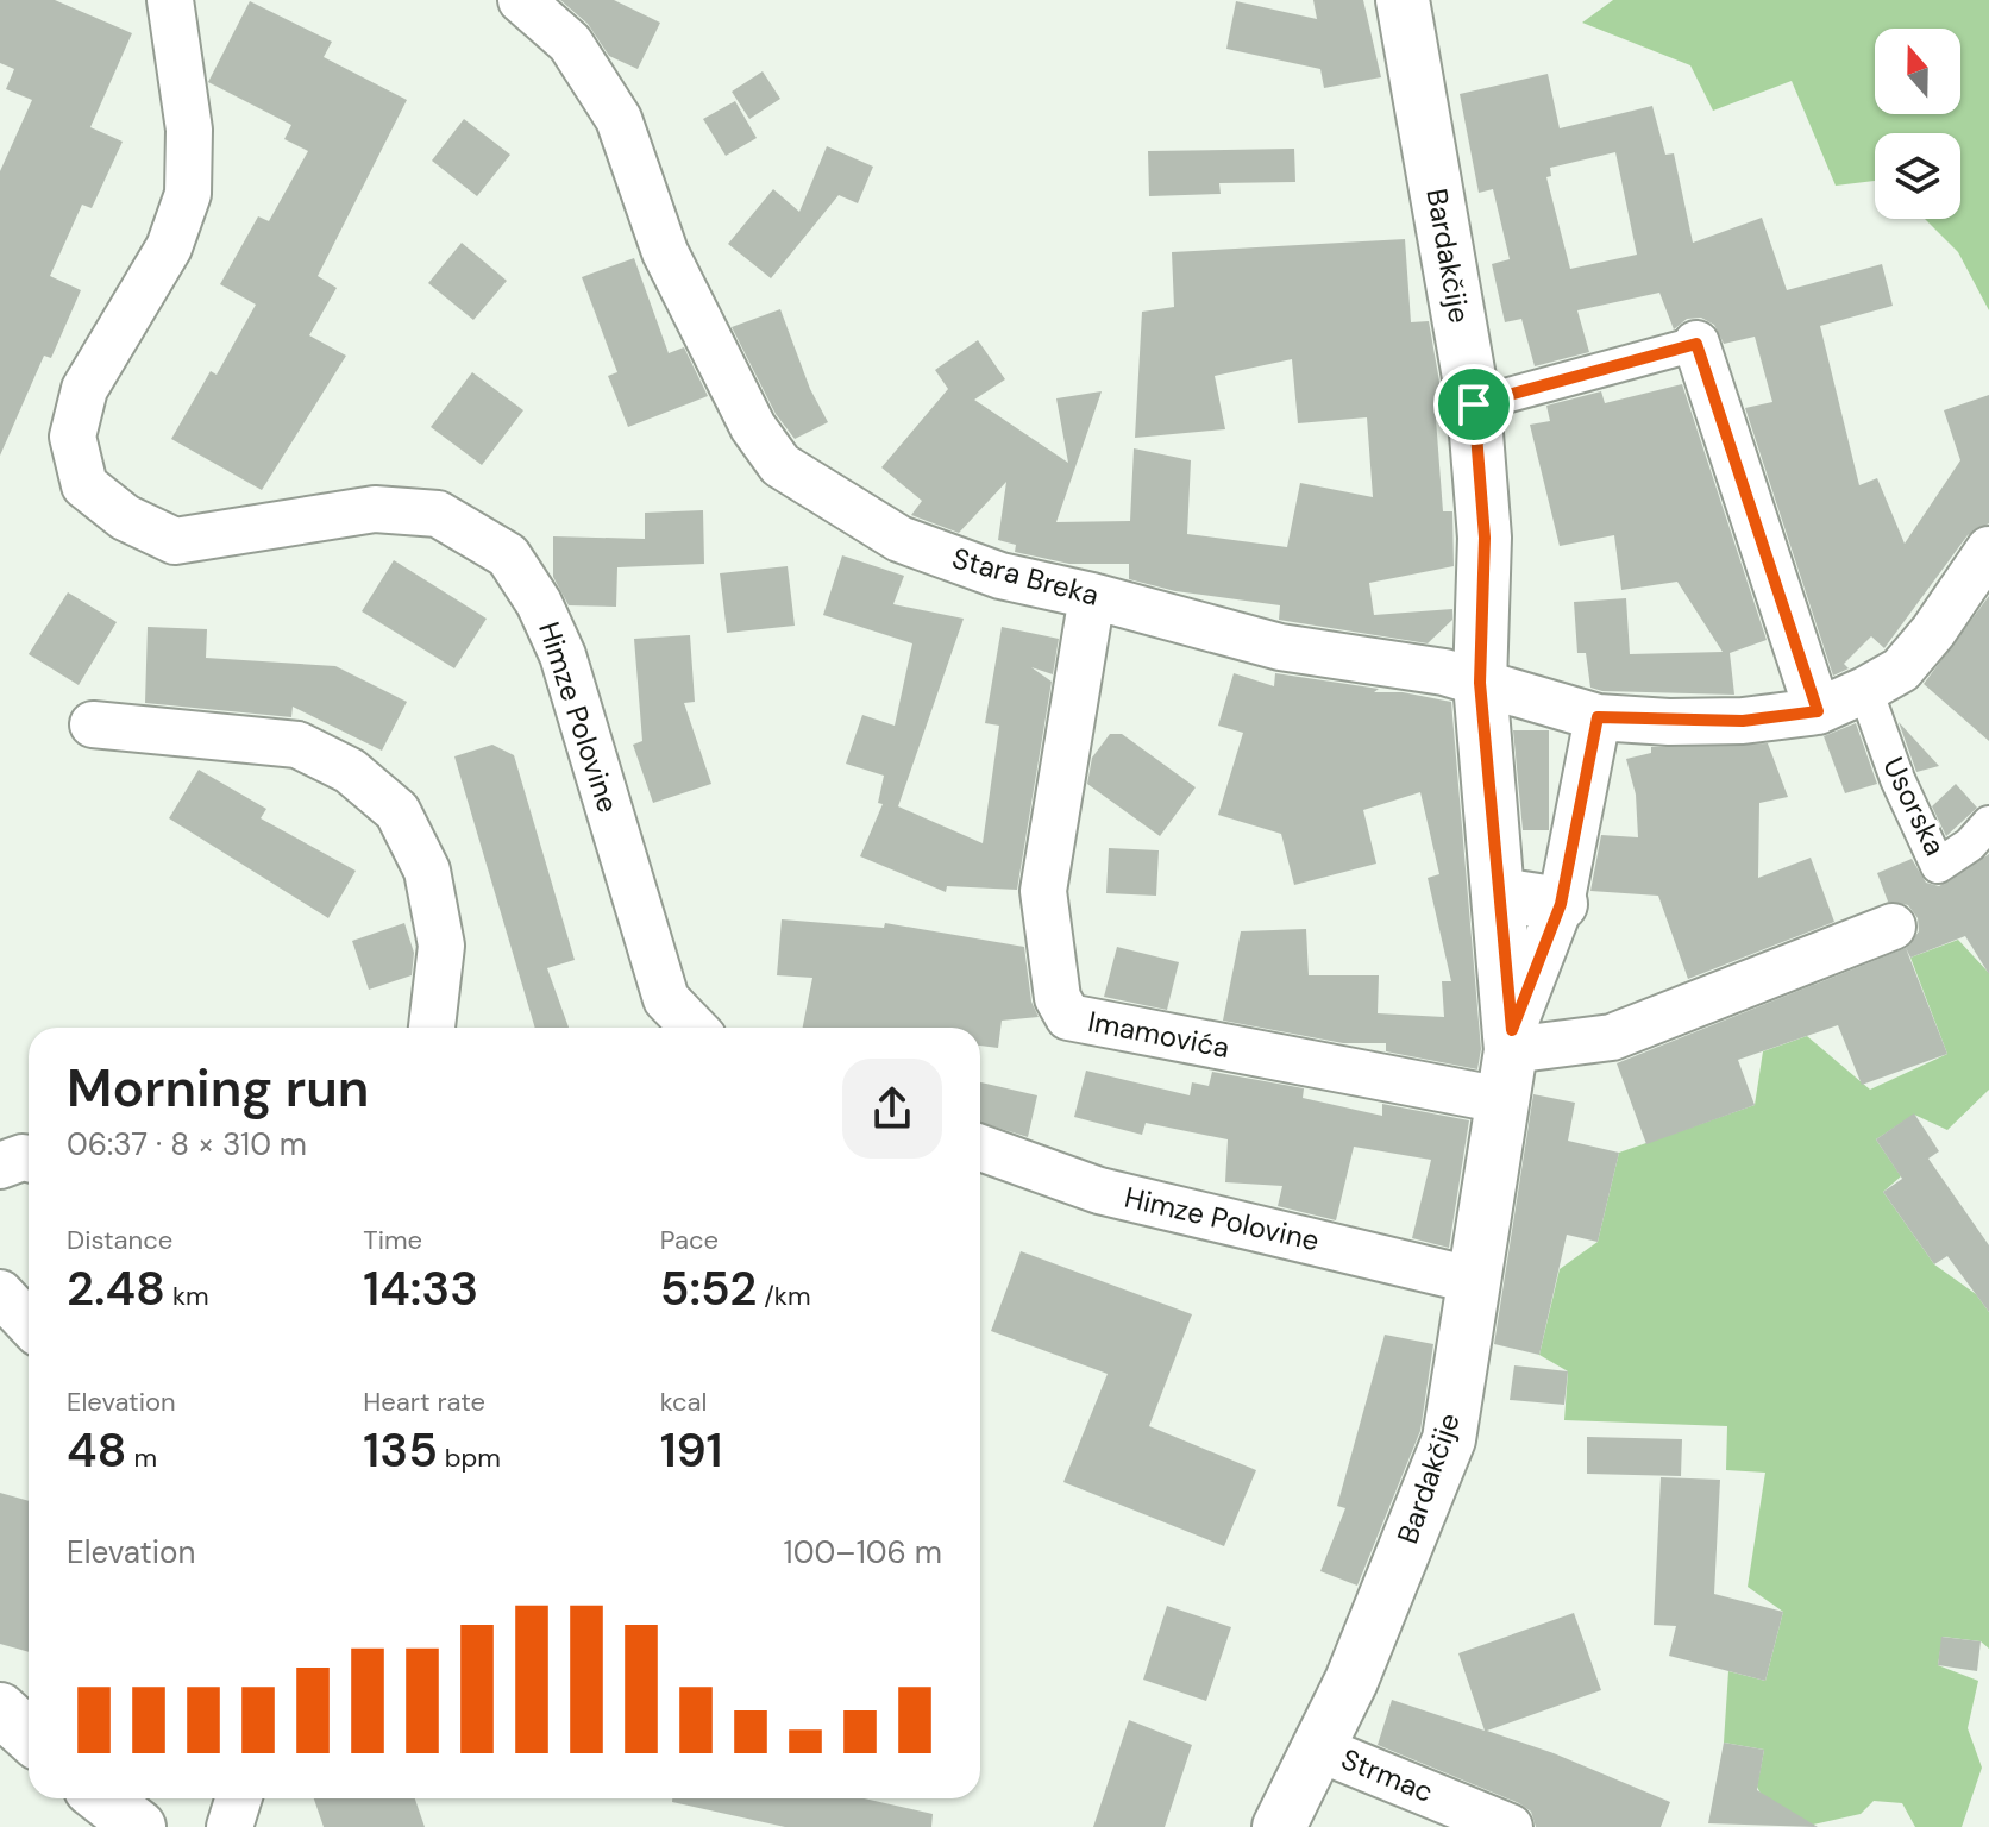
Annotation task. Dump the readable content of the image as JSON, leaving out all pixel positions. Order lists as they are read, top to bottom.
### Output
{
  "streets": {
    "street": [
      "Bardakčije",
      "Stara Breka",
      "Himze Polovine",
      "Usorska",
      "Imamovića",
      "Strmac"
    ]
  },
  "crossings": [
    ["Bardakčije", "Stara Breka"],
    ["Bardakčije", "Himze Polovine"],
    ["Bardakčije", "Imamovića"],
    ["Bardakčije", "Strmac"],
    ["Stara Breka", "Imamovića"]
  ],
  "north": "top",
  "page": {
    "heading": ["Morning run", "06:37 · 8 × 310 m"],
    "stats": [
      ["Distance", "2.48 km"],
      ["Time", "14:33"],
      ["Pace", "5:52 /km"],
      ["Elevation", "48 m"],
      ["Heart rate", "135 bpm"],
      ["kcal", "191"]
    ],
    "chart": ["Elevation", "100–106 m"]
  }
}
